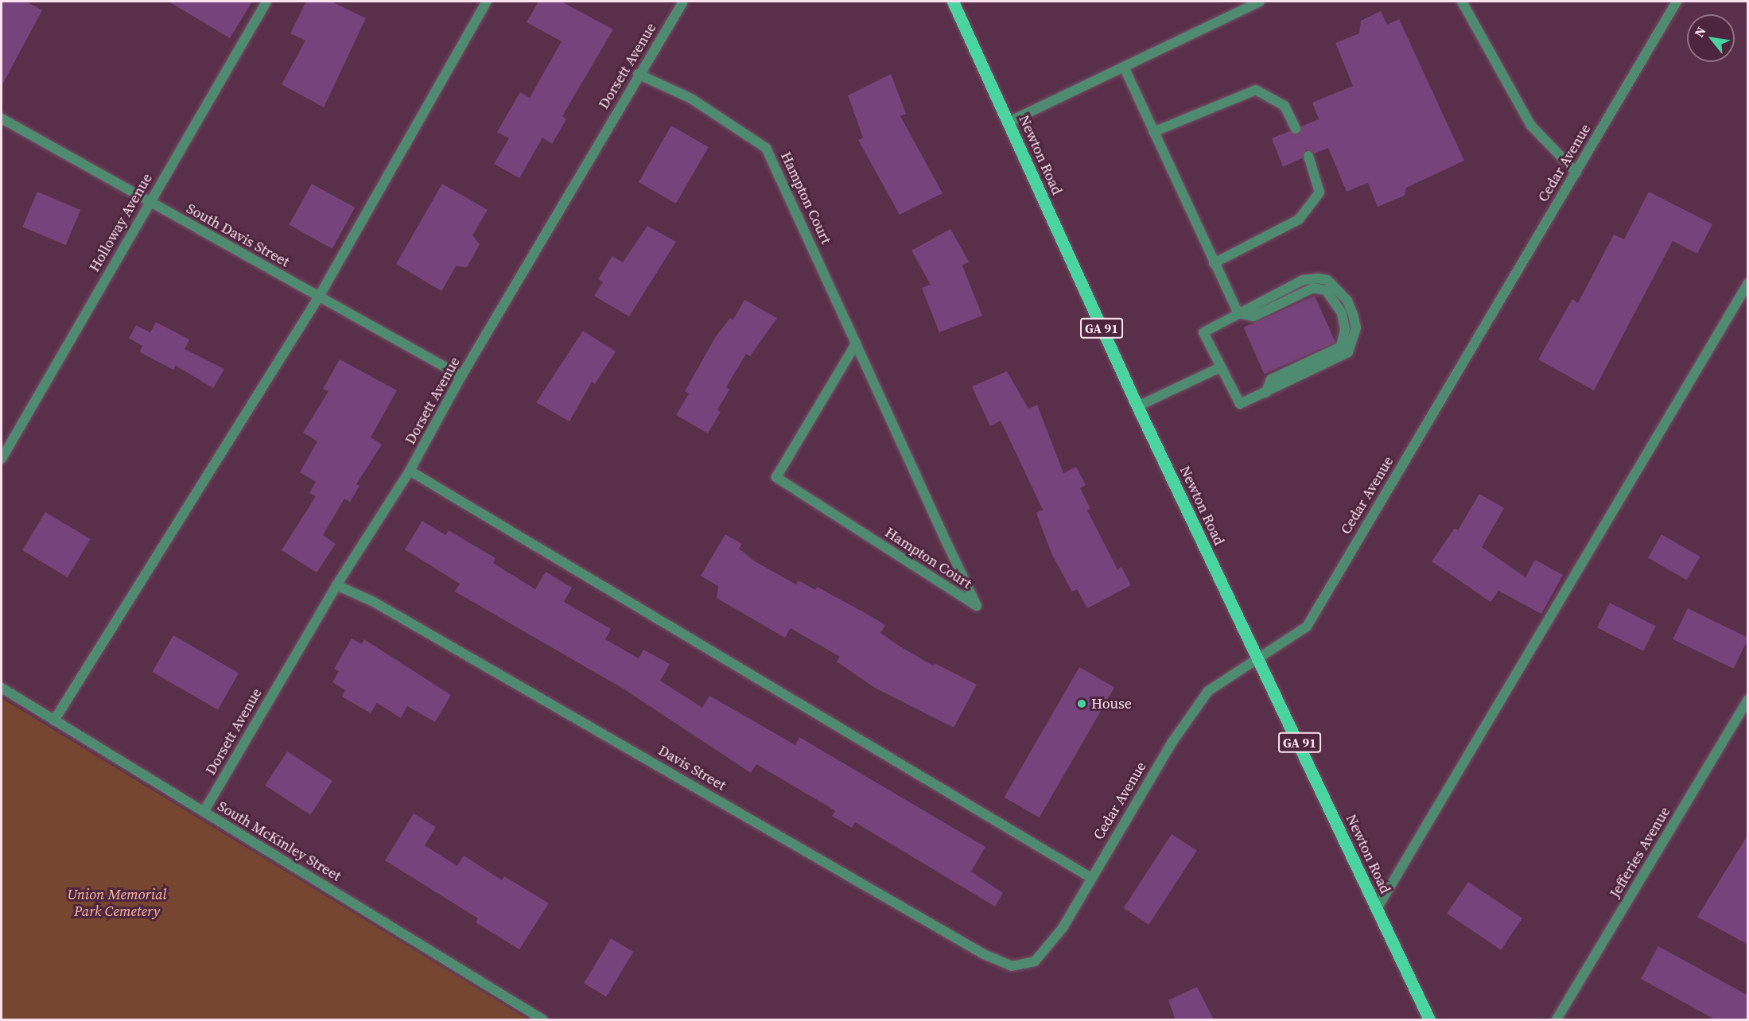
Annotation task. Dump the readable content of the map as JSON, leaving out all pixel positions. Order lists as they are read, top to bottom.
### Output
{
  "streets": {
    "main road": ["Newton Road", "GA 91"],
    "street": [
      "Dorsett Avenue",
      "Cedar Avenue",
      "Hampton Court",
      "Holloway Avenue",
      "South Davis Street",
      "Davis Street",
      "South McKinley Street",
      "Jefferies Avenue"
    ]
  },
  "crossings": [
    ["Dorsett Avenue", "Hampton Court"],
    ["Dorsett Avenue", "South Davis Street"],
    ["Dorsett Avenue", "Davis Street"],
    ["Dorsett Avenue", "South McKinley Street"],
    ["Newton Road", "Cedar Avenue"],
    ["Cedar Avenue", "Davis Street"],
    ["Holloway Avenue", "South Davis Street"]
  ],
  "parks": ["Union Memorial Park Cemetery"],
  "places": ["House"],
  "north": "top left"
}
